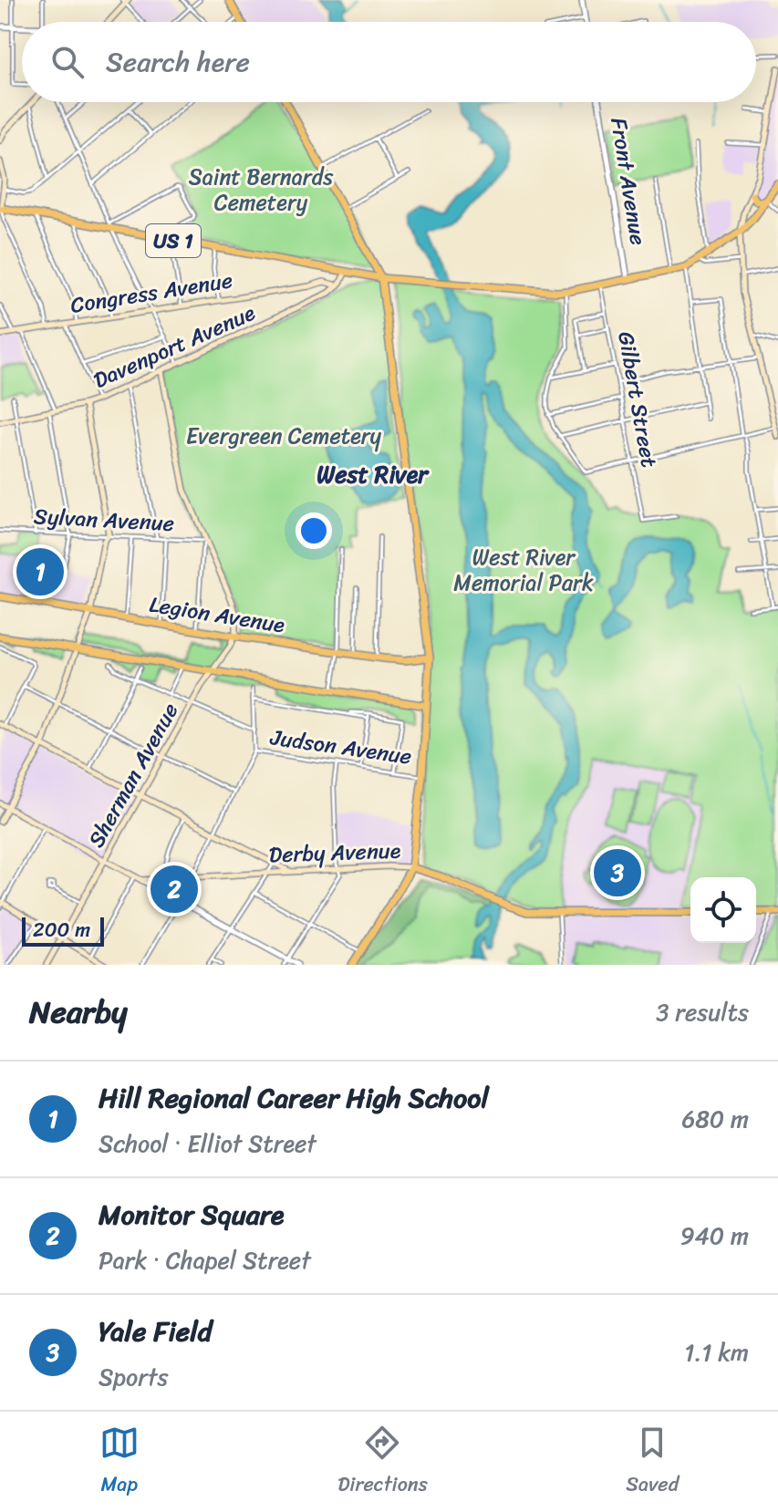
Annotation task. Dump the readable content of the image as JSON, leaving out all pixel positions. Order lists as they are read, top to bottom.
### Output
{
  "streets": {
    "main road": [
      "US 1",
      "Congress Avenue",
      "Davenport Avenue",
      "Legion Avenue",
      "Sherman Avenue",
      "Derby Avenue"
    ],
    "street": [
      "Front Avenue",
      "Gilbert Street",
      "Sylvan Avenue",
      "Judson Avenue"
    ]
  },
  "crossings": [
    ["Front Avenue", "US 1"],
    ["US 1", "Gilbert Street"],
    ["Congress Avenue", "Davenport Avenue"],
    ["Legion Avenue", "Sherman Avenue"]
  ],
  "districts": ["West River"],
  "parks": ["Saint Bernards Cemetery", "Evergreen Cemetery", "West River Memorial Park"],
  "scale_bar": "200 m",
  "page": {
    "search": "Search here",
    "pins": ["1", "3", "2"],
    "scale": "200 m",
    "heading": ["Nearby", "3 results"],
    "list": [
      {
        "mark": "1",
        "name": "Hill Regional Career High School",
        "note": "School · Elliot Street",
        "value": "680 m"
      },
      {
        "mark": "2",
        "name": "Monitor Square",
        "note": "Park · Chapel Street",
        "value": "940 m"
      },
      {
        "mark": "3",
        "name": "Yale Field",
        "note": "Sports",
        "value": "1.1 km"
      }
    ],
    "nav": ["Map", "Directions", "Saved"]
  }
}
